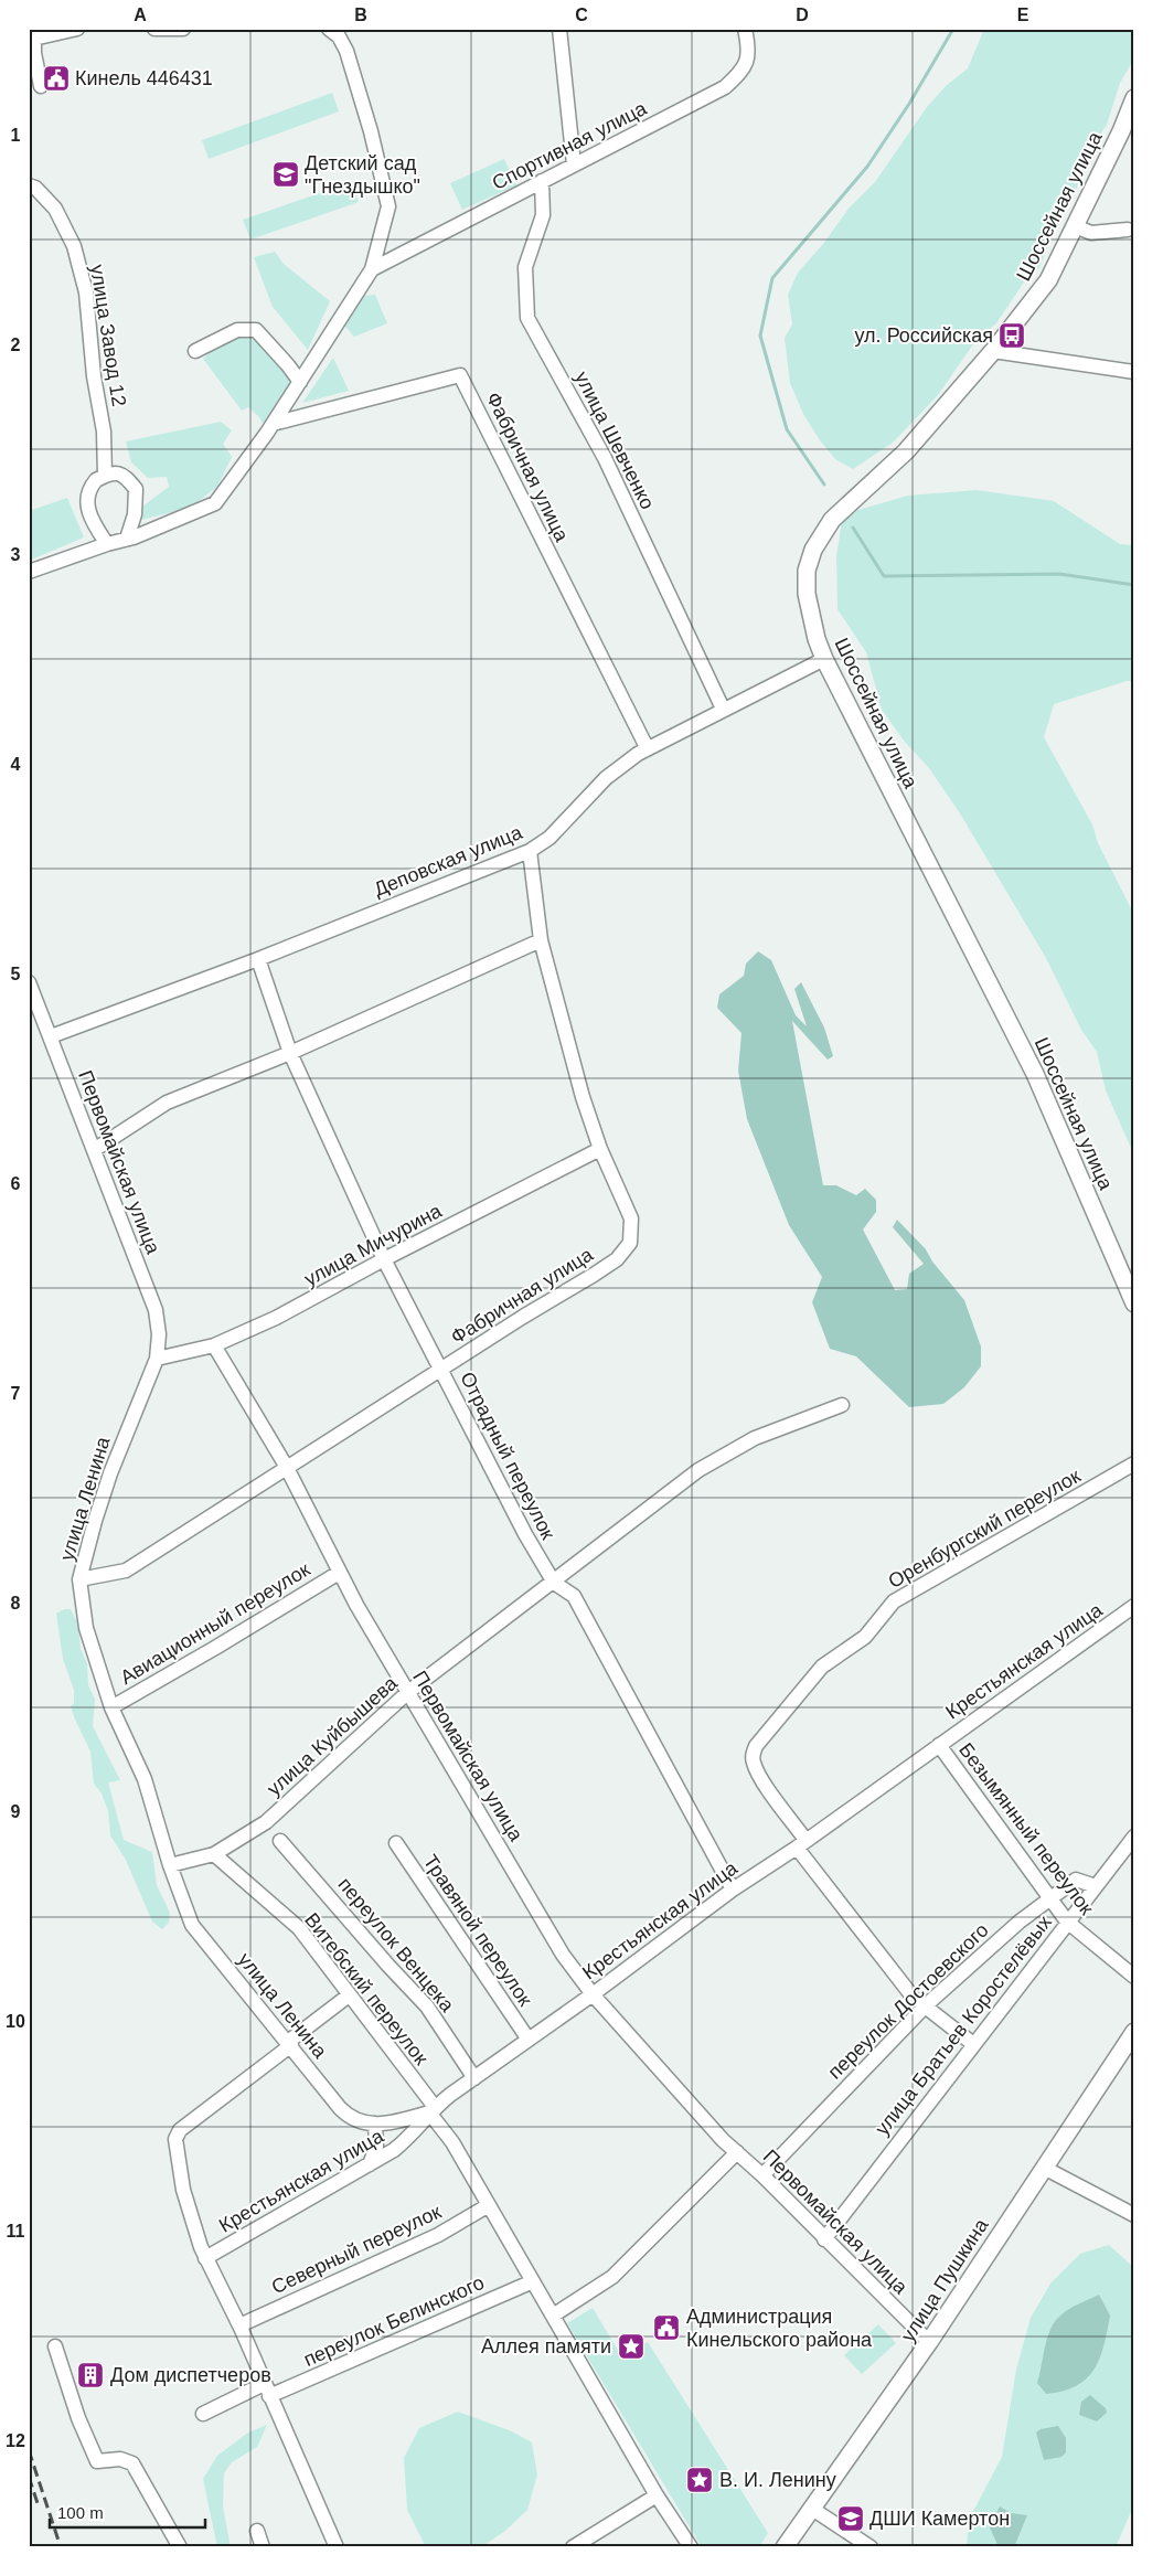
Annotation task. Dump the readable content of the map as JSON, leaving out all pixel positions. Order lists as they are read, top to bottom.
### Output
{
  "streets": {
    "main road": ["Шоссейная улица", "улица Пушкина"],
    "street": [
      "Спортивная улица",
      "улица Завод 12",
      "улица Шевченко",
      "Фабричная улица",
      "Деповская улица",
      "Первомайская улица",
      "улица Мичурина",
      "Отрадный переулок",
      "улица Ленина",
      "Оренбургский переулок",
      "Авиационный переулок",
      "Крестьянская улица",
      "улица Куйбышева",
      "Безымянный переулок",
      "Травяной переулок",
      "переулок Венцека",
      "Витебский переулок",
      "переулок Достоевского",
      "улица Братьев Коростелёвых",
      "Северный переулок",
      "переулок Белинского"
    ]
  },
  "crossings": [
    ["Спортивная улица", "улица Шевченко"],
    ["Спортивная улица", "Фабричная улица"],
    ["Шоссейная улица", "Деповская улица"],
    ["улица Шевченко", "Деповская улица"],
    ["Фабричная улица", "Деповская улица"],
    ["Фабричная улица", "Первомайская улица"],
    ["Фабричная улица", "улица Мичурина"],
    ["Фабричная улица", "Отрадный переулок"],
    ["Фабричная улица", "улица Ленина"],
    ["Деповская улица", "Первомайская улица"],
    ["Деповская улица", "Отрадный переулок"],
    ["Первомайская улица", "улица Мичурина"],
    ["Первомайская улица", "улица Ленина"],
    ["Первомайская улица", "Авиационный переулок"],
    ["Первомайская улица", "Крестьянская улица"],
    ["Первомайская улица", "улица Куйбышева"],
    ["Первомайская улица", "переулок Достоевского"],
    ["Первомайская улица", "улица Братьев Коростелёвых"],
    ["Первомайская улица", "улица Пушкина"],
    ["улица Мичурина", "Отрадный переулок"],
    ["улица Мичурина", "улица Ленина"],
    ["Отрадный переулок", "Крестьянская улица"],
    ["Отрадный переулок", "улица Куйбышева"],
    ["улица Ленина", "Авиационный переулок"],
    ["улица Ленина", "Крестьянская улица"],
    ["улица Ленина", "улица Куйбышева"],
    ["улица Ленина", "Витебский переулок"],
    ["Оренбургский переулок", "Крестьянская улица"],
    ["Крестьянская улица", "Безымянный переулок"],
    ["Крестьянская улица", "Травяной переулок"],
    ["Крестьянская улица", "переулок Венцека"],
    ["Крестьянская улица", "Витебский переулок"],
    ["улица Куйбышева", "Витебский переулок"],
    ["Безымянный переулок", "переулок Достоевского"],
    ["Безымянный переулок", "улица Братьев Коростелёвых"],
    ["переулок Достоевского", "улица Братьев Коростелёвых"]
  ],
  "places": {
    "public building": ["Кинель 446431", "Администрация Кинельского района"],
    "school or university": ["Детский сад \"Гнездышко\"", "ДШИ Камертон"],
    "bus stop": ["ул. Российская"],
    "place": ["Аллея памяти", "В. И. Ленину"],
    "building": ["Дом диспетчеров"]
  },
  "scale_bar": "100 m",
  "grid": {
    "columns": [
      "A",
      "B",
      "C",
      "D",
      "E"
    ],
    "rows": [
      "1",
      "2",
      "3",
      "4",
      "5",
      "6",
      "7",
      "8",
      "9",
      "10",
      "11",
      "12"
    ]
  }
}
